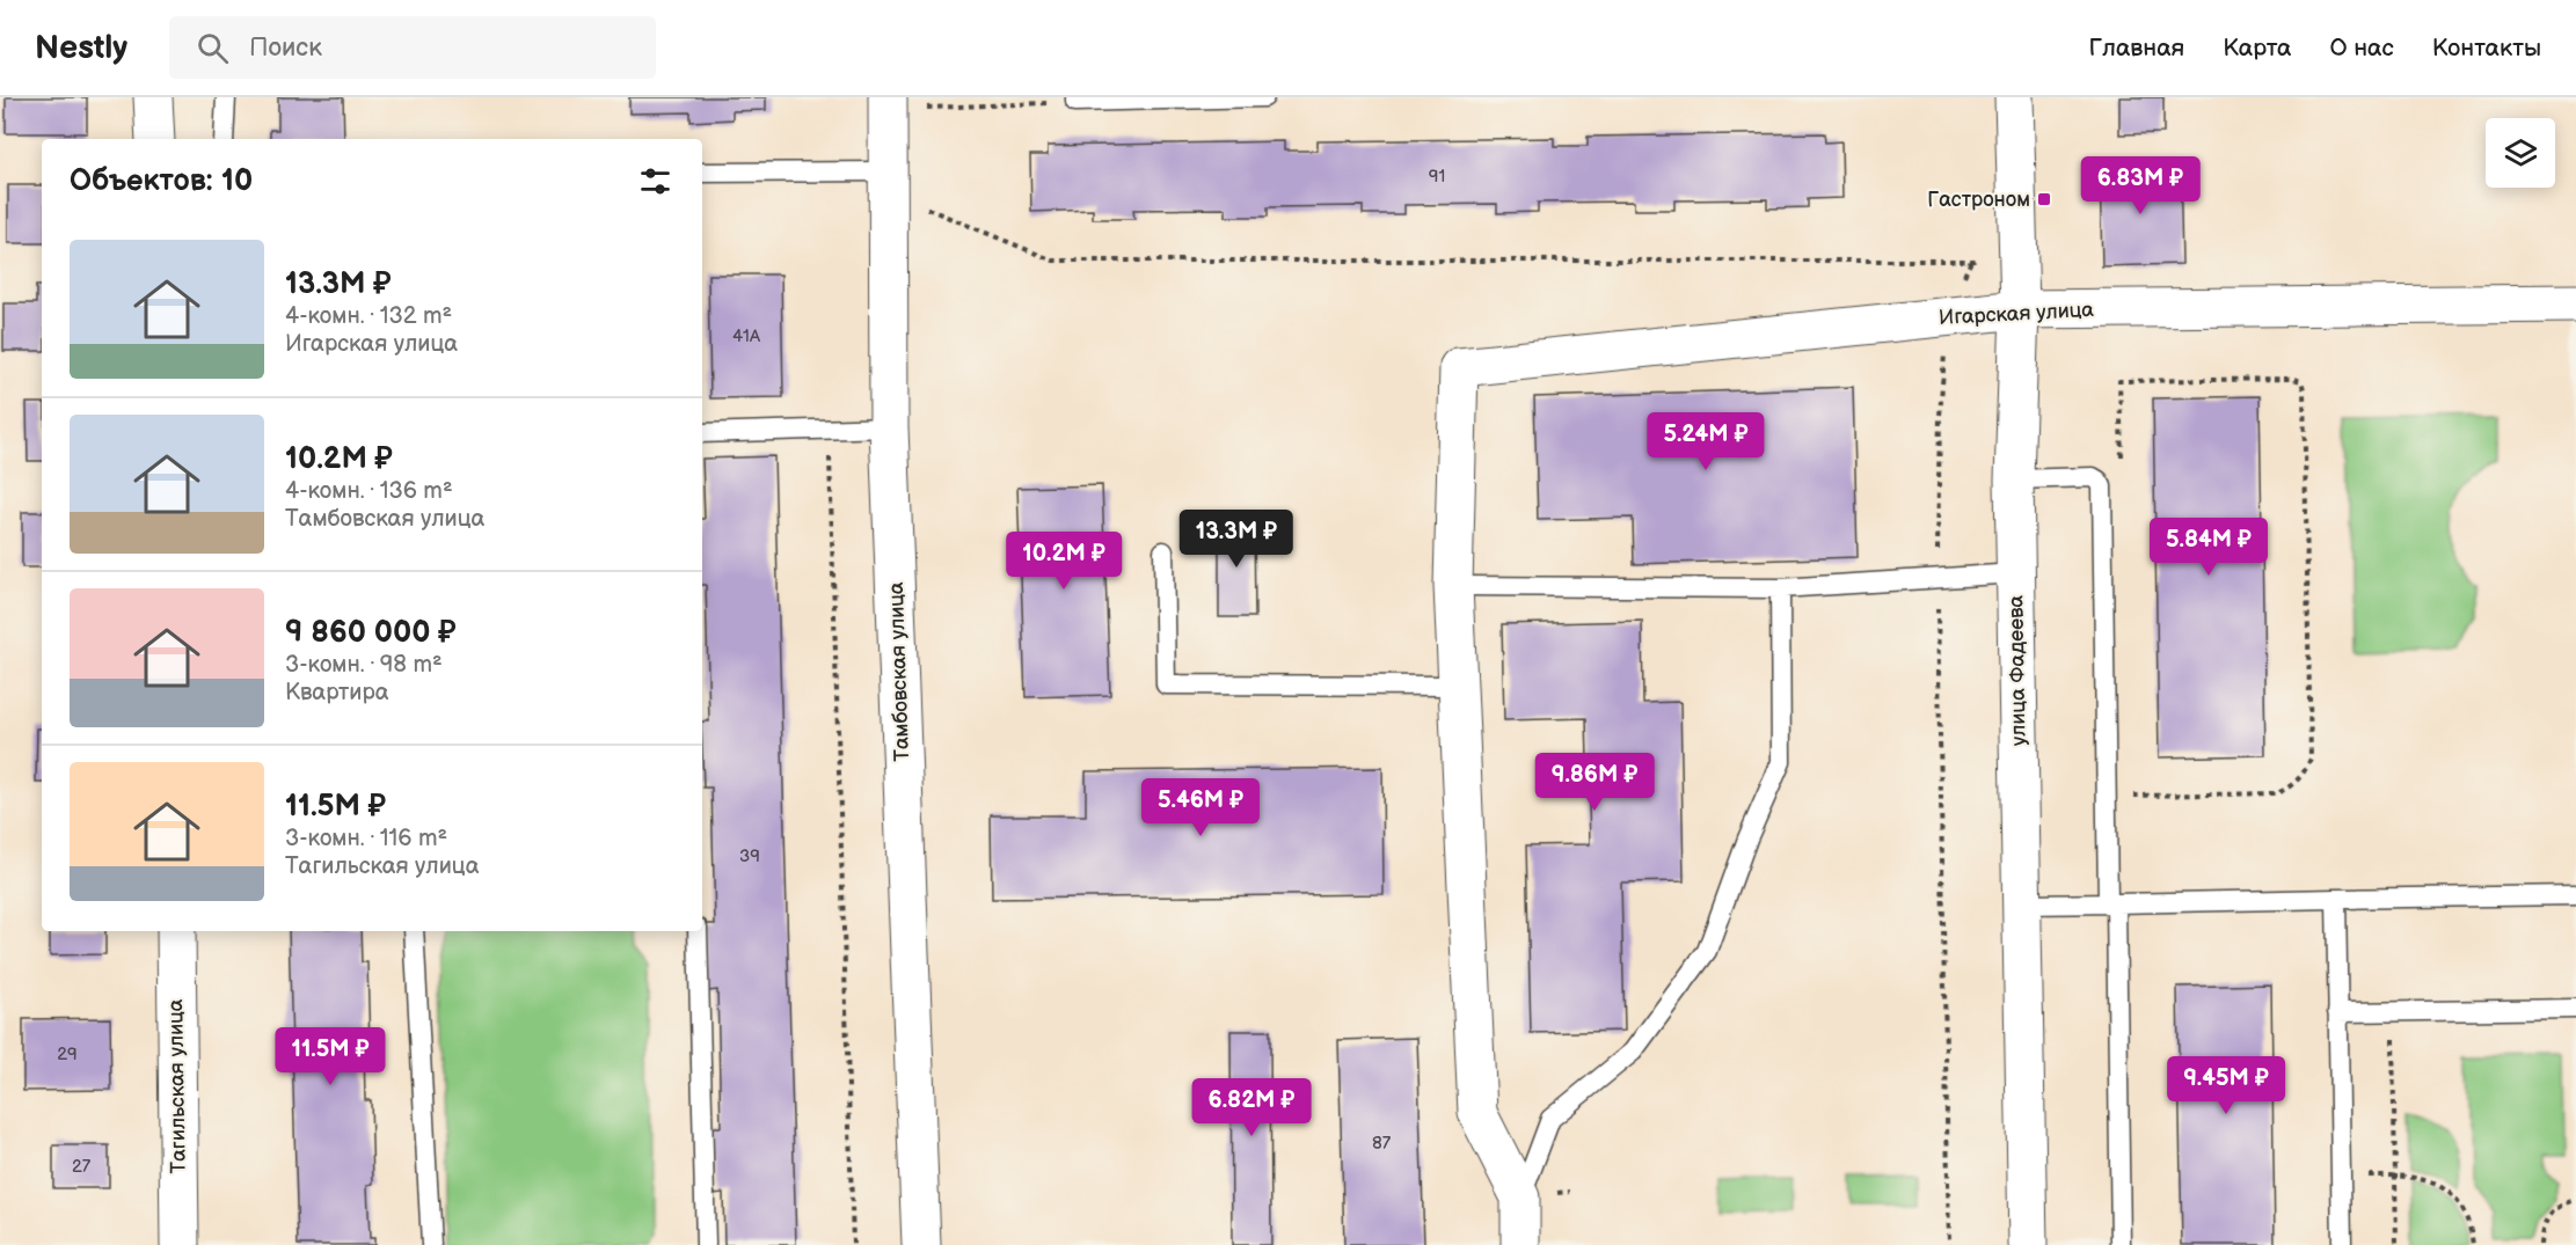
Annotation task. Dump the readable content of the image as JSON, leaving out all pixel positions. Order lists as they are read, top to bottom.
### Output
{
  "streets": {
    "street": [
      "Игарская улица",
      "улица Фадеева",
      "Тамбовская улица",
      "Тагильская улица"
    ]
  },
  "crossings": [
    ["Игарская улица", "улица Фадеева"]
  ],
  "places": {
    "transit": ["Гастроном"]
  },
  "house_numbers": [
    "91",
    "41А",
    "39",
    "29",
    "87",
    "27"
  ],
  "page": {
    "header": "Nestly",
    "search": "Поиск",
    "nav": [
      "Главная",
      "Карта",
      "О нас",
      "Контакты"
    ],
    "heading": "Объектов: 10",
    "price": [
      "6.83M ₽",
      "5.24M ₽",
      "13.3M ₽",
      "5.84M ₽",
      "10.2M ₽",
      "9.86M ₽",
      "5.46M ₽",
      "11.5M ₽",
      "9.45M ₽",
      "6.82M ₽"
    ],
    "list": [
      {
        "name": "13.3M ₽",
        "note": "4-комн. · 132 m² · Игарская улица"
      },
      {
        "name": "10.2M ₽",
        "note": "4-комн. · 136 m² · Тамбовская улица"
      },
      {
        "name": "9 860 000 ₽",
        "note": "3-комн. · 98 m² · Квартира"
      },
      {
        "name": "11.5M ₽",
        "note": "3-комн. · 116 m² · Тагильская улица"
      }
    ]
  }
}
